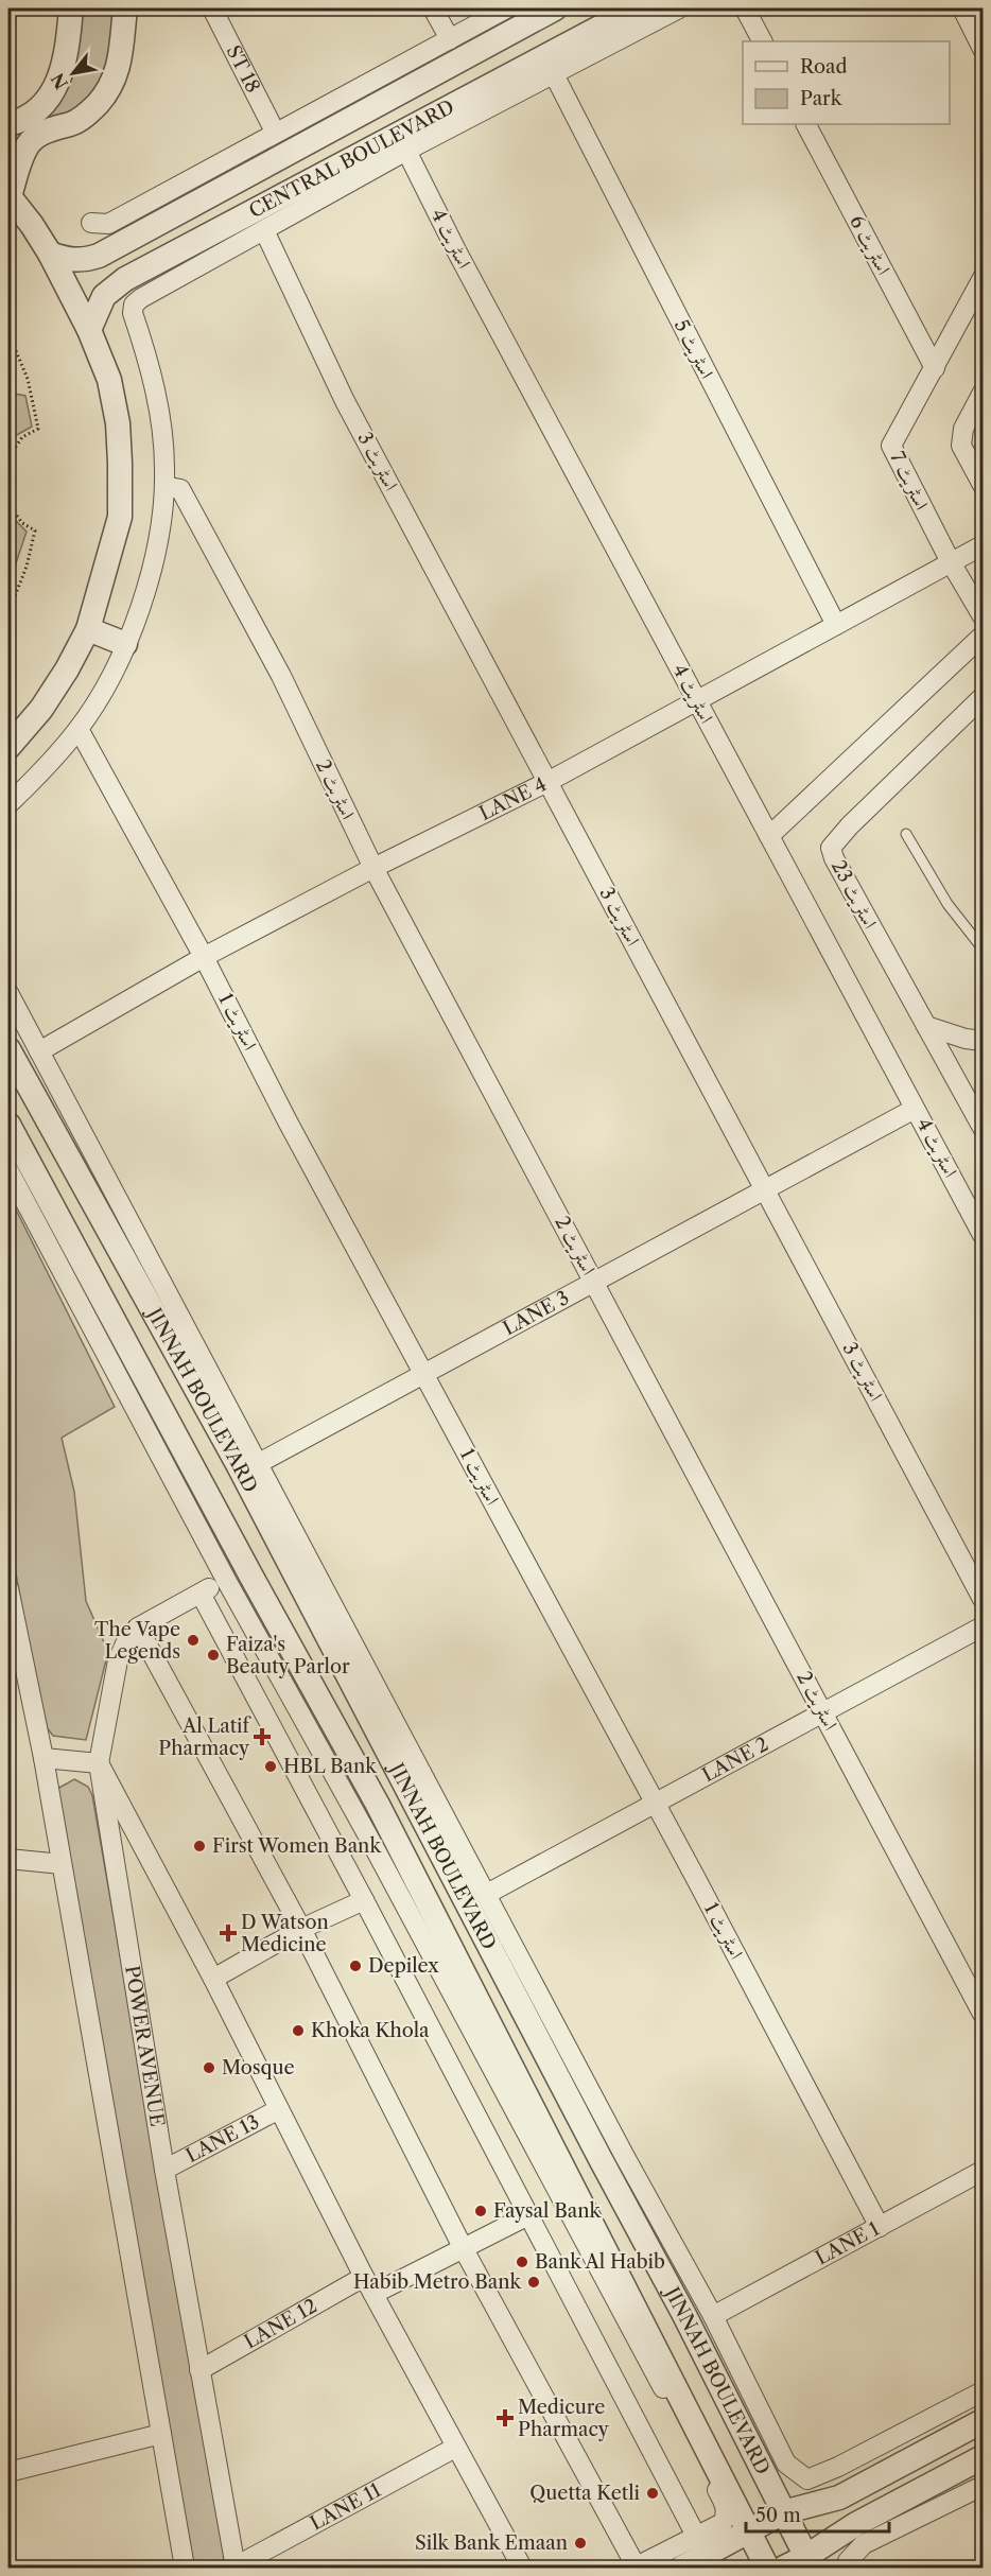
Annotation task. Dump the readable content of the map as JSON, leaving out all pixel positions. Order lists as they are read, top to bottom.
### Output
{
  "streets": {
    "street": [
      "ST 18",
      "CENTRAL BOULEVARD",
      "اسٹریٹ 4",
      "اسٹریٹ 6",
      "اسٹریٹ 5",
      "اسٹریٹ 3",
      "اسٹریٹ 7",
      "اسٹریٹ 2",
      "LANE 4",
      "اسٹریٹ 23",
      "اسٹریٹ 1",
      "LANE 3",
      "JINNAH BOULEVARD",
      "LANE 2",
      "POWER AVENUE",
      "LANE 13",
      "LANE 1",
      "LANE 12",
      "LANE 11"
    ]
  },
  "crossings": [
    ["اسٹریٹ 4", "LANE 4"],
    ["اسٹریٹ 4", "LANE 3"],
    ["اسٹریٹ 6", "اسٹریٹ 7"],
    ["اسٹریٹ 5", "LANE 4"],
    ["اسٹریٹ 3", "LANE 4"],
    ["اسٹریٹ 3", "LANE 3"],
    ["اسٹریٹ 7", "LANE 4"],
    ["اسٹریٹ 2", "LANE 4"],
    ["اسٹریٹ 2", "LANE 3"],
    ["اسٹریٹ 2", "LANE 2"],
    ["LANE 4", "اسٹریٹ 1"],
    ["اسٹریٹ 1", "LANE 3"],
    ["اسٹریٹ 1", "LANE 2"],
    ["اسٹریٹ 1", "LANE 1"],
    ["POWER AVENUE", "LANE 13"],
    ["POWER AVENUE", "LANE 12"],
    ["POWER AVENUE", "LANE 11"]
  ],
  "places": {
    "other": [
      "The Vape Legends",
      "Faiza's Beauty Parlor",
      "HBL Bank",
      "First Women Bank",
      "Depilex",
      "Khoka Khola",
      "Mosque",
      "Faysal Bank",
      "Bank Al Habib",
      "Habib Metro Bank",
      "Quetta Ketli",
      "Silk Bank Emaan"
    ],
    "health": ["Al Latif Pharmacy", "D Watson Medicine", "Medicure Pharmacy"]
  },
  "legend": ["Road", "Park"],
  "scale_bar": "50 m",
  "north": "bottom left"
}
